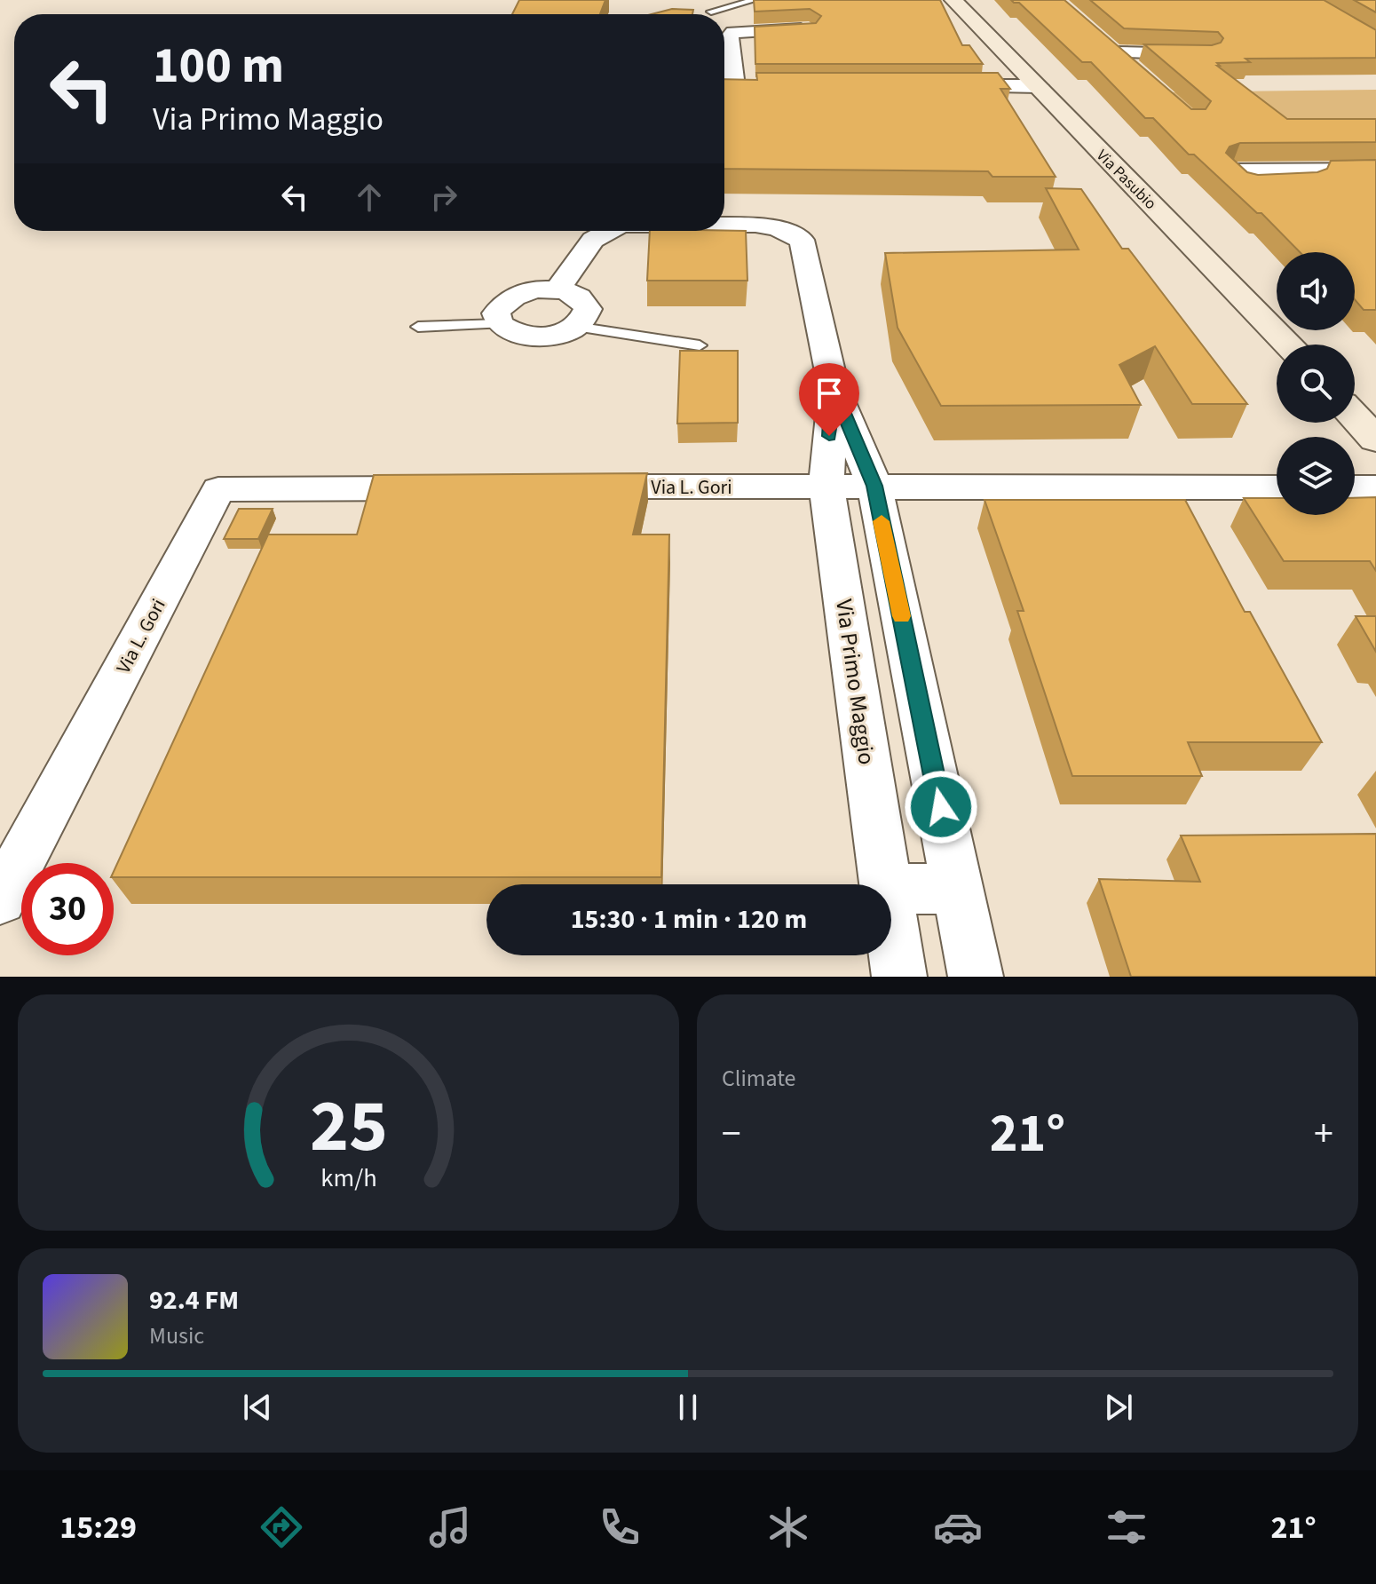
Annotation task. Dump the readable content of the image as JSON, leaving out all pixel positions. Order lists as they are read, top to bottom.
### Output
{
  "streets": {
    "street": ["Via Pasubio", "Via L. Gori", "Via Primo Maggio"]
  },
  "crossings": [
    ["Via L. Gori", "Via Primo Maggio"]
  ],
  "page": {
    "turn": ["100 m", "Via Primo Maggio"],
    "limit": "30",
    "trip": "15:30 · 1 min · 120 m",
    "tile": "Climate",
    "heat": ["−", "21°", "+"],
    "song": ["92.4 FM", "Music"],
    "tabs": ["15:29", "21°"],
    "gauge": ["25", "km/h"]
  }
}
